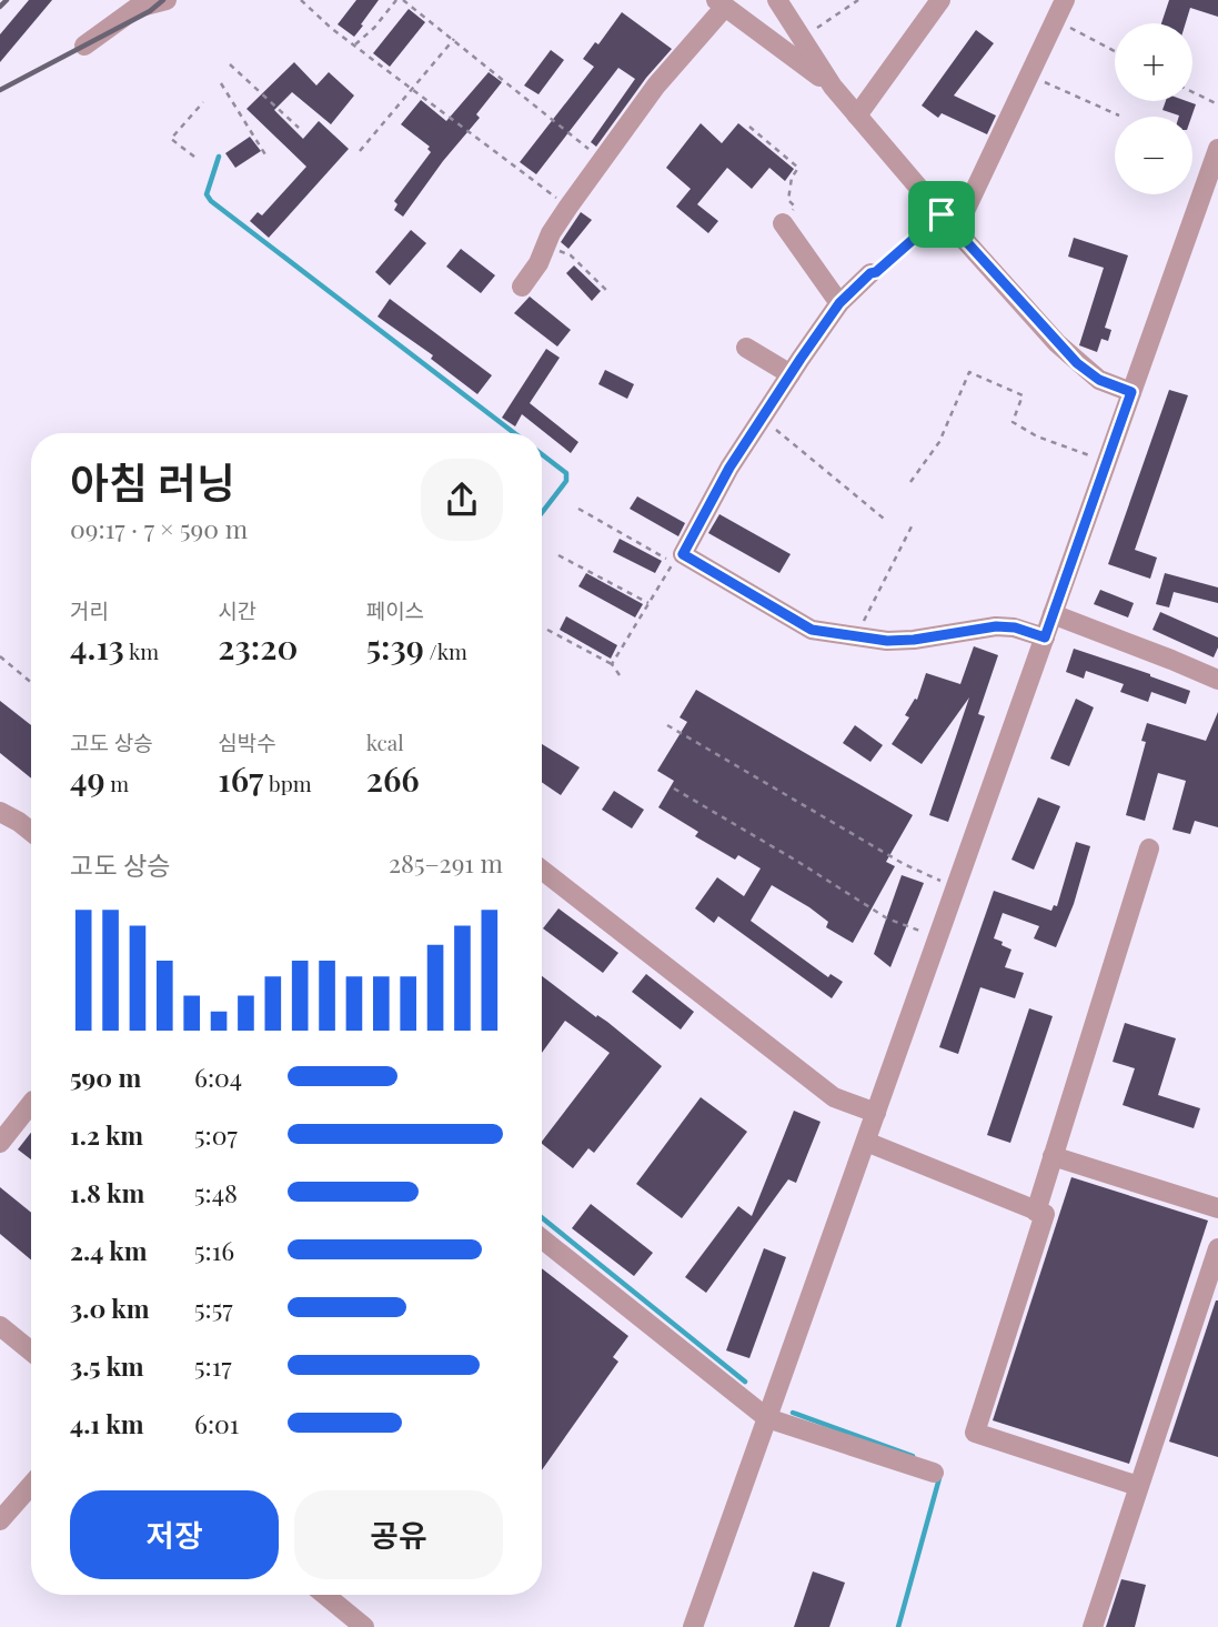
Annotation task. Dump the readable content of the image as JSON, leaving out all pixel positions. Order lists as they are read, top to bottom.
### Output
{
  "page": {
    "map_buttons": ["+", "−"],
    "heading": ["아침 러닝", "09:17 · 7 × 590 m"],
    "stats": [
      ["거리", "4.13 km"],
      ["시간", "23:20"],
      ["페이스", "5:39 /km"],
      ["고도 상승", "49 m"],
      ["심박수", "167 bpm"],
      ["kcal", "266"]
    ],
    "chart": ["고도 상승", "285–291 m"],
    "list": [
      {
        "name": "590 m",
        "note": "6:04"
      },
      {
        "name": "1.2 km",
        "note": "5:07"
      },
      {
        "name": "1.8 km",
        "note": "5:48"
      },
      {
        "name": "2.4 km",
        "note": "5:16"
      },
      {
        "name": "3.0 km",
        "note": "5:57"
      },
      {
        "name": "3.5 km",
        "note": "5:17"
      },
      {
        "name": "4.1 km",
        "note": "6:01"
      }
    ],
    "buttons": ["저장", "공유"]
  }
}
